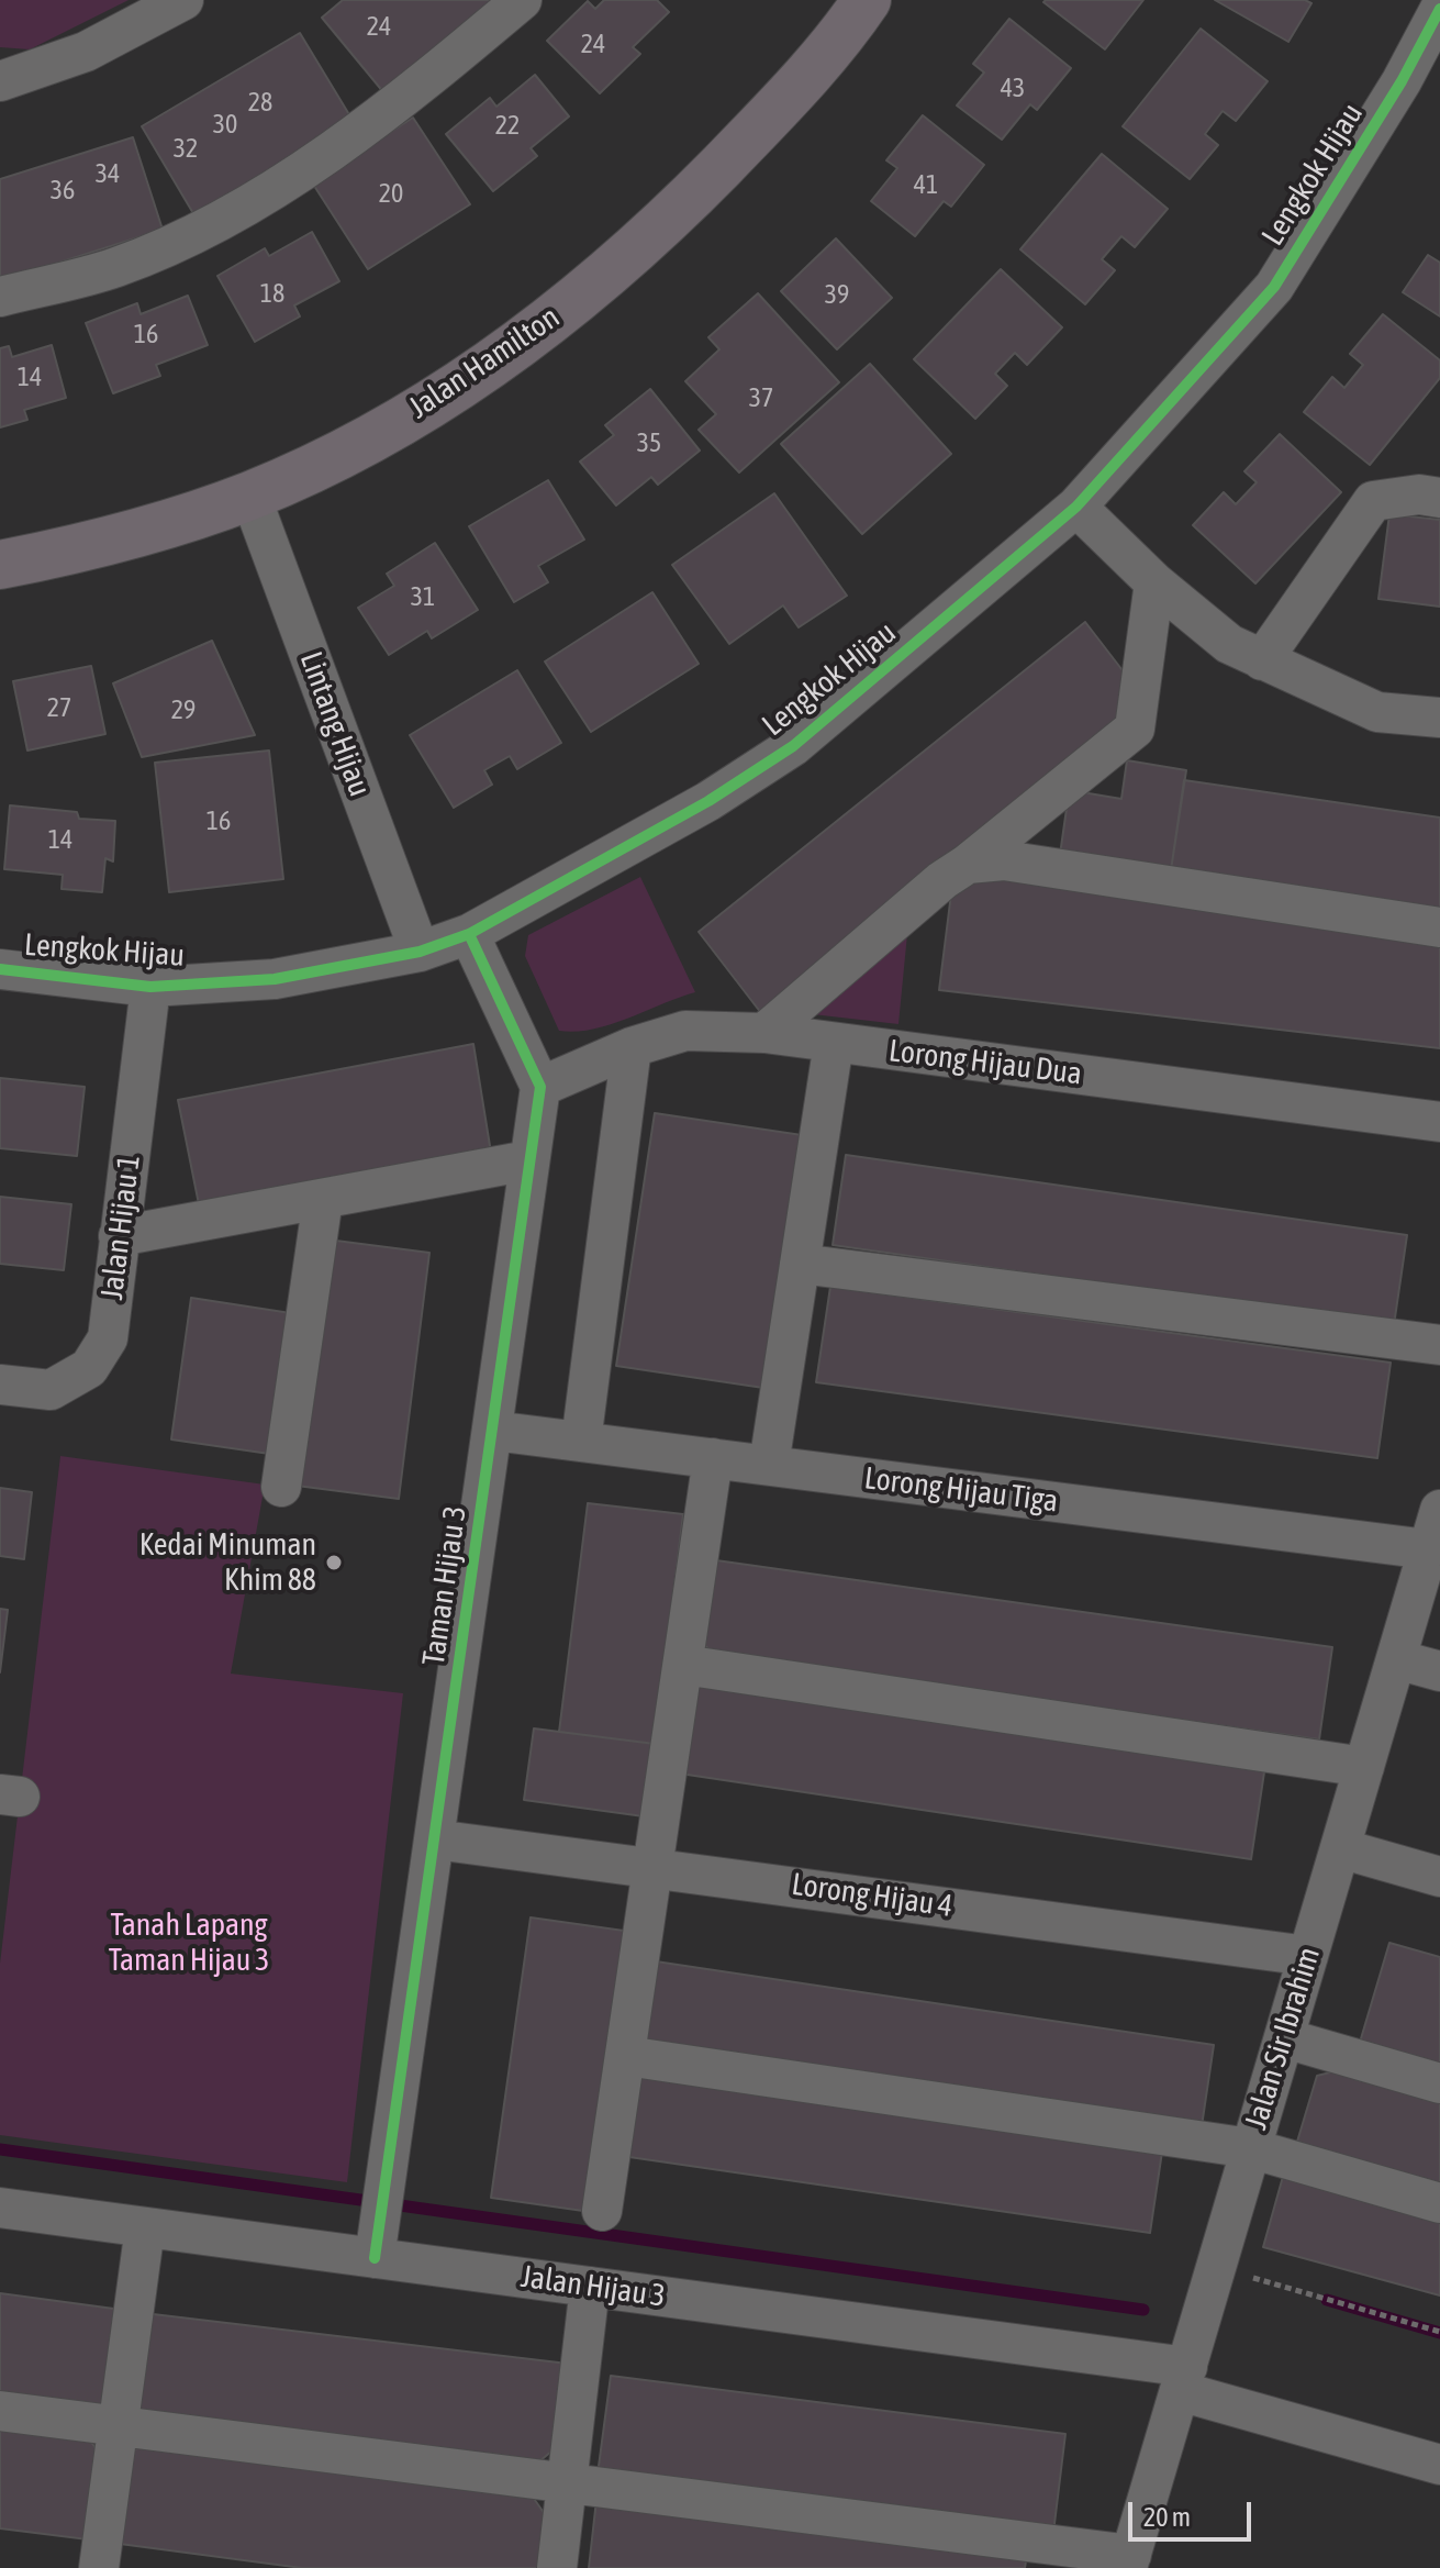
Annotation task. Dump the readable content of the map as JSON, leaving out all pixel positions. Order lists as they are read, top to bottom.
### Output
{
  "streets": {
    "main road": ["Jalan Hamilton"],
    "street": [
      "Lengkok Hijau",
      "Lintang Hijau",
      "Lorong Hijau Dua",
      "Jalan Hijau 1",
      "Lorong Hijau Tiga",
      "Taman Hijau 3",
      "Lorong Hijau 4",
      "Jalan Sir Ibrahim",
      "Jalan Hijau 3"
    ]
  },
  "crossings": [
    ["Lengkok Hijau", "Lintang Hijau"],
    ["Lengkok Hijau", "Jalan Hijau 1"],
    ["Jalan Hamilton", "Lintang Hijau"],
    ["Lorong Hijau Dua", "Taman Hijau 3"],
    ["Lorong Hijau Tiga", "Taman Hijau 3"],
    ["Lorong Hijau Tiga", "Jalan Sir Ibrahim"],
    ["Taman Hijau 3", "Lorong Hijau 4"],
    ["Taman Hijau 3", "Jalan Hijau 3"],
    ["Lorong Hijau 4", "Jalan Sir Ibrahim"],
    ["Jalan Sir Ibrahim", "Jalan Hijau 3"]
  ],
  "parks": ["Tanah Lapang Taman Hijau 3"],
  "places": ["Kedai Minuman Khim 88"],
  "house_numbers": [
    "24",
    "24",
    "43",
    "28",
    "30",
    "22",
    "32",
    "34",
    "41",
    "36",
    "20",
    "18",
    "39",
    "16",
    "14",
    "37",
    "35",
    "31",
    "27",
    "29",
    "16",
    "14"
  ],
  "scale_bar": "20 m"
}
